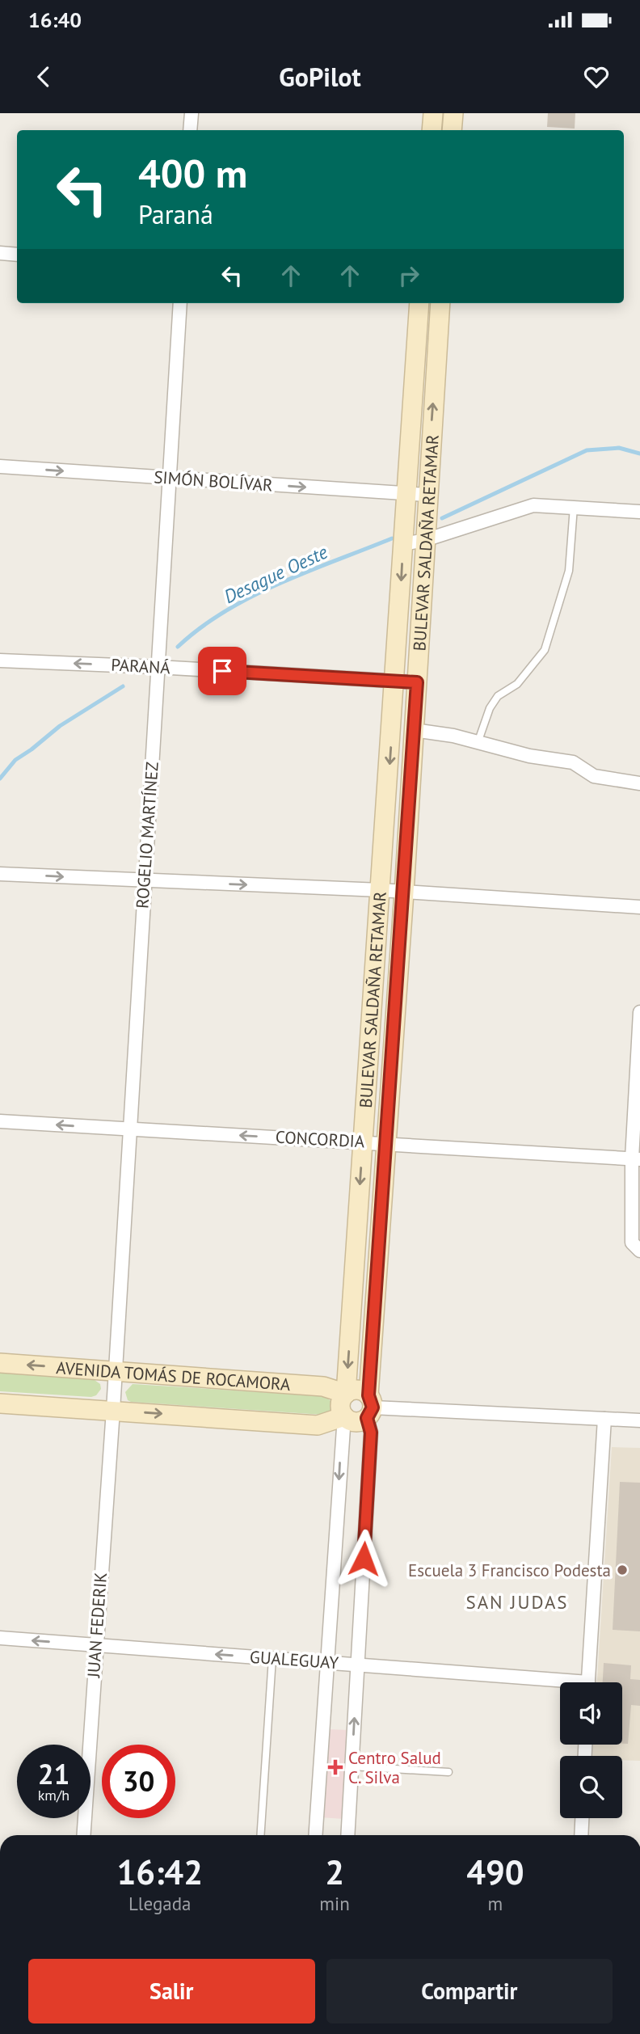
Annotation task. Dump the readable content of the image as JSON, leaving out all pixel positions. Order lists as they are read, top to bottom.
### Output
{
  "streets": {
    "street": [
      "SIMÓN BOLÍVAR",
      "BULEVAR SALDAÑA RETAMAR",
      "PARANÁ",
      "ROGELIO MARTÍNEZ",
      "CONCORDIA",
      "AVENIDA TOMÁS DE ROCAMORA",
      "JUAN FEDERIK",
      "GUALEGUAY"
    ]
  },
  "crossings": [
    ["SIMÓN BOLÍVAR", "BULEVAR SALDAÑA RETAMAR"],
    ["SIMÓN BOLÍVAR", "ROGELIO MARTÍNEZ"],
    ["BULEVAR SALDAÑA RETAMAR", "PARANÁ"],
    ["BULEVAR SALDAÑA RETAMAR", "CONCORDIA"],
    ["BULEVAR SALDAÑA RETAMAR", "AVENIDA TOMÁS DE ROCAMORA"],
    ["BULEVAR SALDAÑA RETAMAR", "GUALEGUAY"],
    ["PARANÁ", "ROGELIO MARTÍNEZ"],
    ["ROGELIO MARTÍNEZ", "CONCORDIA"],
    ["ROGELIO MARTÍNEZ", "AVENIDA TOMÁS DE ROCAMORA"],
    ["ROGELIO MARTÍNEZ", "JUAN FEDERIK"],
    ["AVENIDA TOMÁS DE ROCAMORA", "JUAN FEDERIK"],
    ["JUAN FEDERIK", "GUALEGUAY"]
  ],
  "one_way": [
    "SIMÓN BOLÍVAR",
    "PARANÁ",
    "CONCORDIA",
    "GUALEGUAY"
  ],
  "districts": ["SAN JUDAS"],
  "water": ["Desague Oeste"],
  "places": {
    "other": ["Escuela 3 Francisco Podesta"],
    "health": ["Centro Salud C. Silva"]
  },
  "page": {
    "status": "16:40",
    "header": "GoPilot",
    "turn": ["400 m", "Paraná"],
    "speed": "21 km/h",
    "limit": "30",
    "eta": [
      "16:42",
      "Llegada",
      "2",
      "min",
      "490",
      "m"
    ],
    "buttons": ["Salir", "Compartir"]
  }
}
